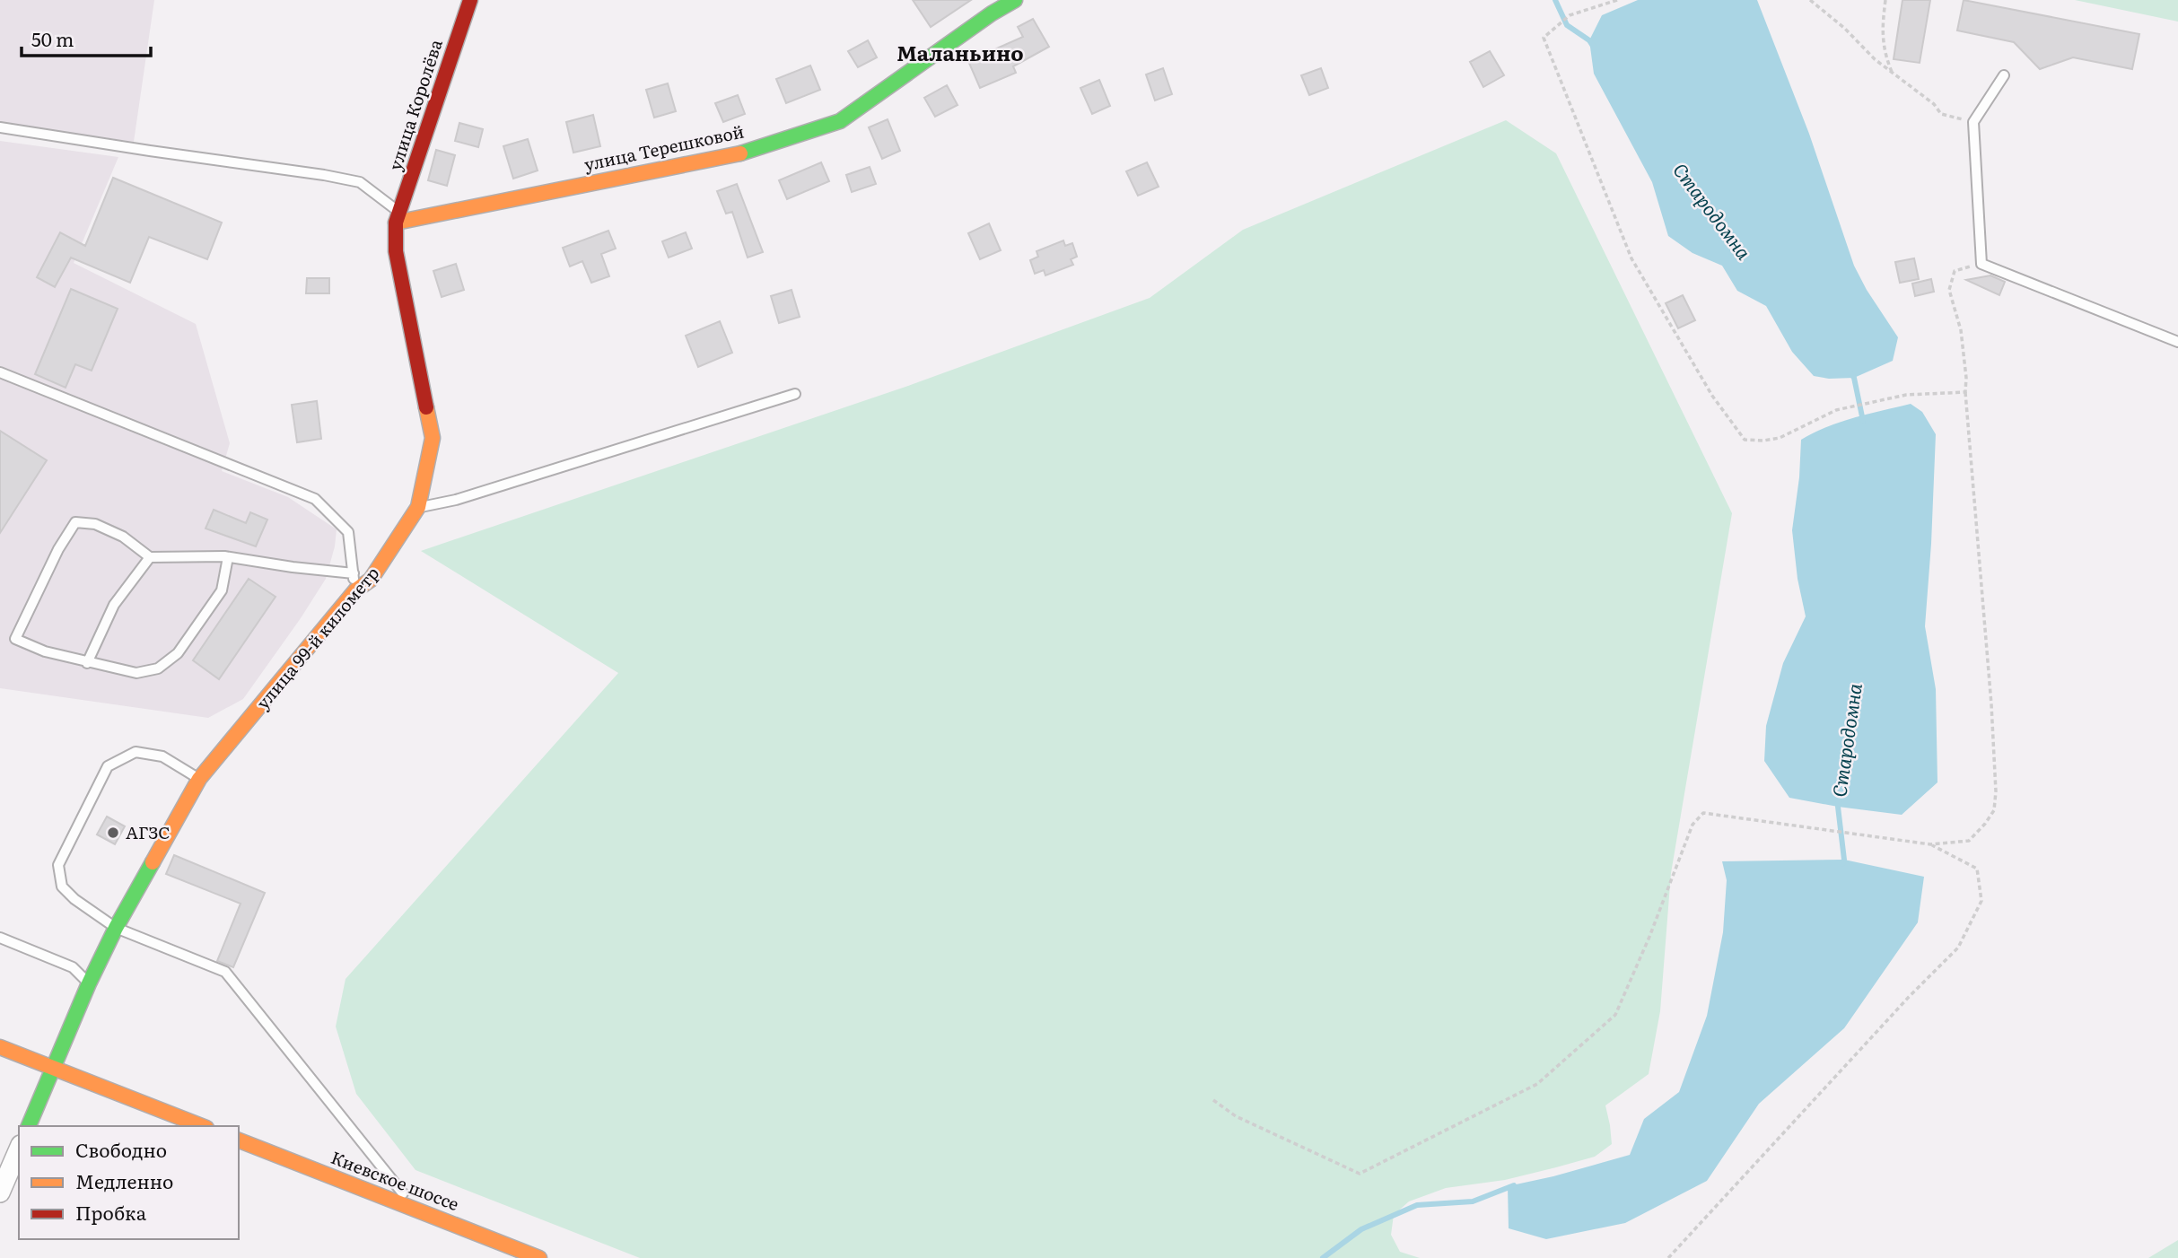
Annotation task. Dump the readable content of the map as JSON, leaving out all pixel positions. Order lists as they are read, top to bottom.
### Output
{
  "streets": {
    "main road": [
      "улица Королёва",
      "улица Терешковой",
      "улица 99-й километр",
      "Киевское шоссе"
    ]
  },
  "crossings": [
    ["улица Королёва", "улица Терешковой"],
    ["улица Королёва", "улица 99-й километр"],
    ["улица Терешковой", "улица 99-й километр"]
  ],
  "districts": ["Маланьино"],
  "water": ["Стародомна"],
  "places": ["АГЗС"],
  "legend": ["Свободно", "Медленно", "Пробка"],
  "scale_bar": "50 m"
}
